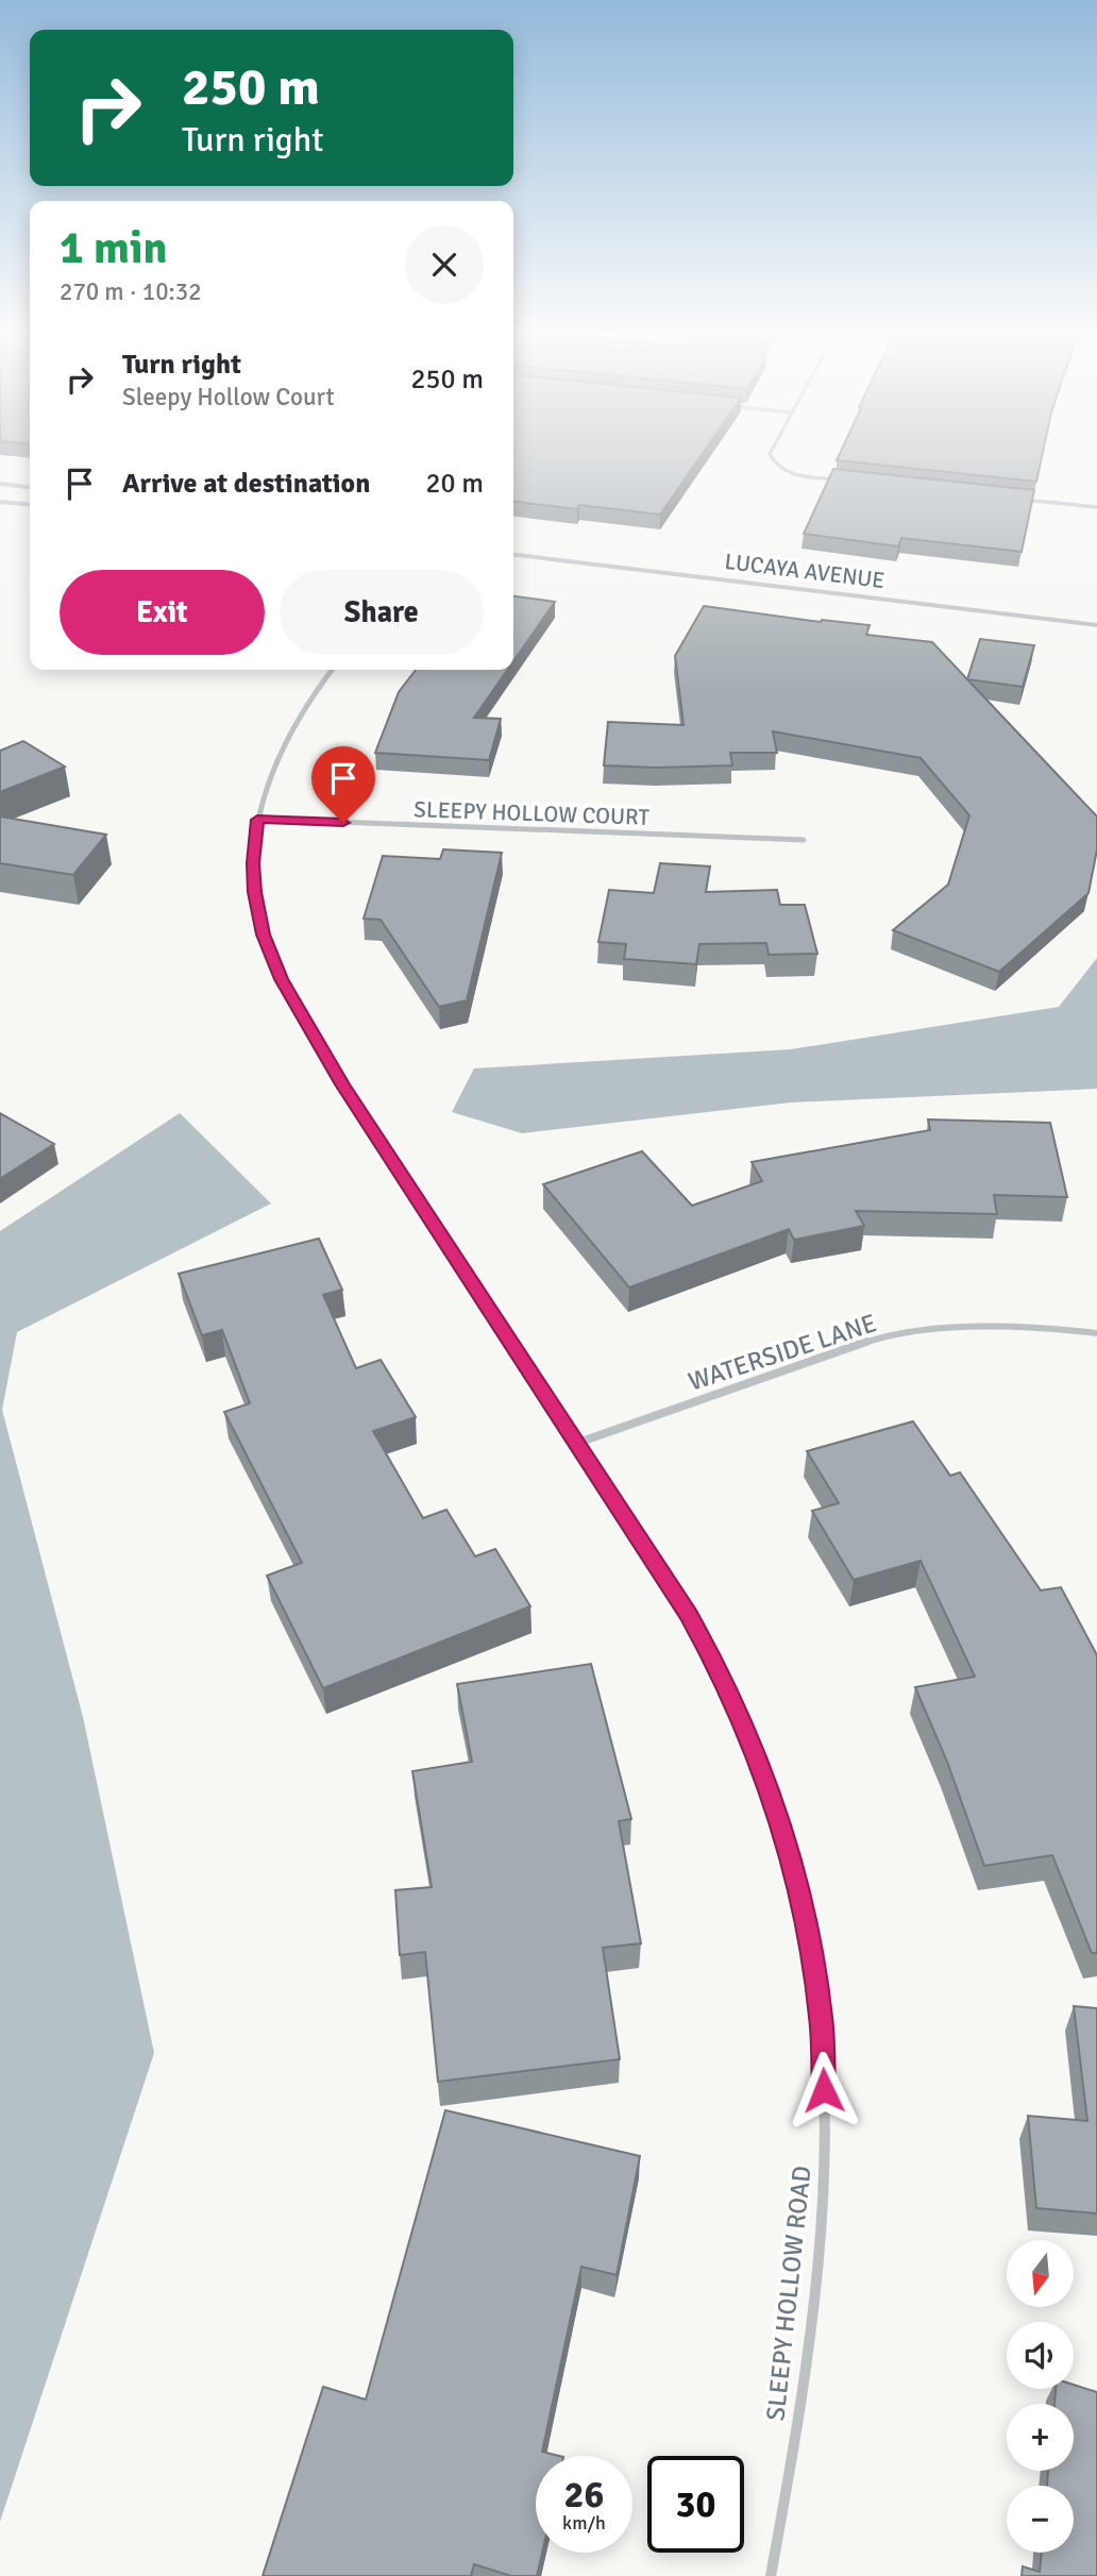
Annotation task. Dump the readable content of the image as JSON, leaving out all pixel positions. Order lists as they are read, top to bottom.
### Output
{
  "streets": {
    "street": [
      "LUCAYA AVENUE",
      "SLEEPY HOLLOW COURT",
      "WATERSIDE LANE",
      "SLEEPY HOLLOW ROAD"
    ]
  },
  "crossings": [
    ["SLEEPY HOLLOW COURT", "SLEEPY HOLLOW ROAD"],
    ["WATERSIDE LANE", "SLEEPY HOLLOW ROAD"]
  ],
  "north": "bottom",
  "page": {
    "turn": ["250 m", "Turn right"],
    "heading": ["1 min", "270 m · 10:32"],
    "list": [
      {
        "name": "Turn right",
        "note": "Sleepy Hollow Court",
        "value": "250 m"
      },
      {
        "name": "Arrive at destination",
        "value": "20 m"
      }
    ],
    "buttons": ["Exit", "Share"],
    "map_buttons": ["+", "−"],
    "speed": "26 km/h",
    "limit": "30"
  }
}
